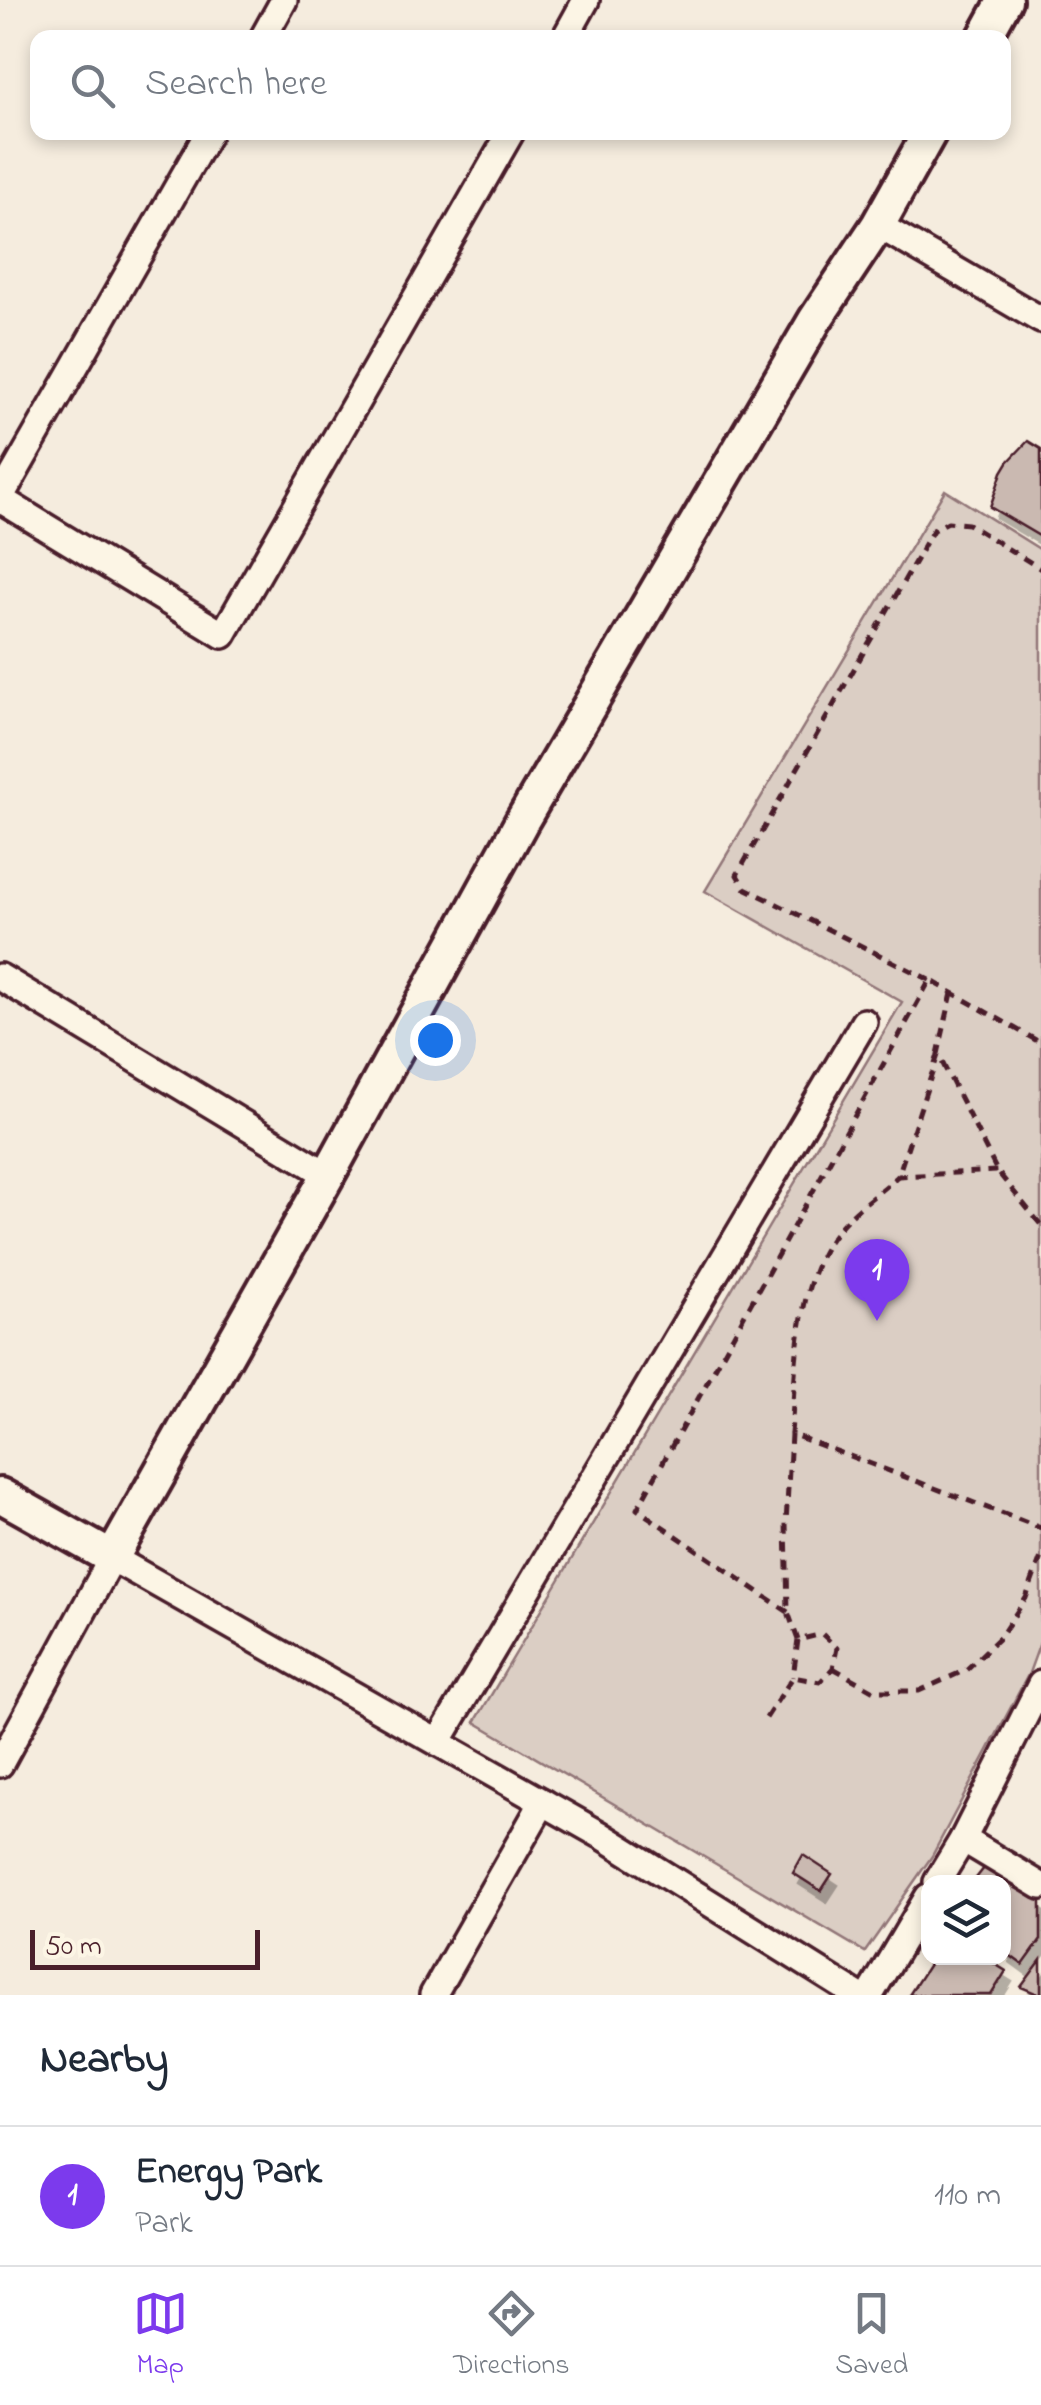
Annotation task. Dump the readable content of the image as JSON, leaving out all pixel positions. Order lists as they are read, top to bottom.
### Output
{
  "scale_bar": "50 m",
  "page": {
    "search": "Search here",
    "pins": "1",
    "scale": "50 m",
    "heading": "Nearby",
    "list": [
      {
        "mark": "1",
        "name": "Energy Park",
        "note": "Park",
        "value": "110 m"
      }
    ],
    "nav": ["Map", "Directions", "Saved"]
  }
}
